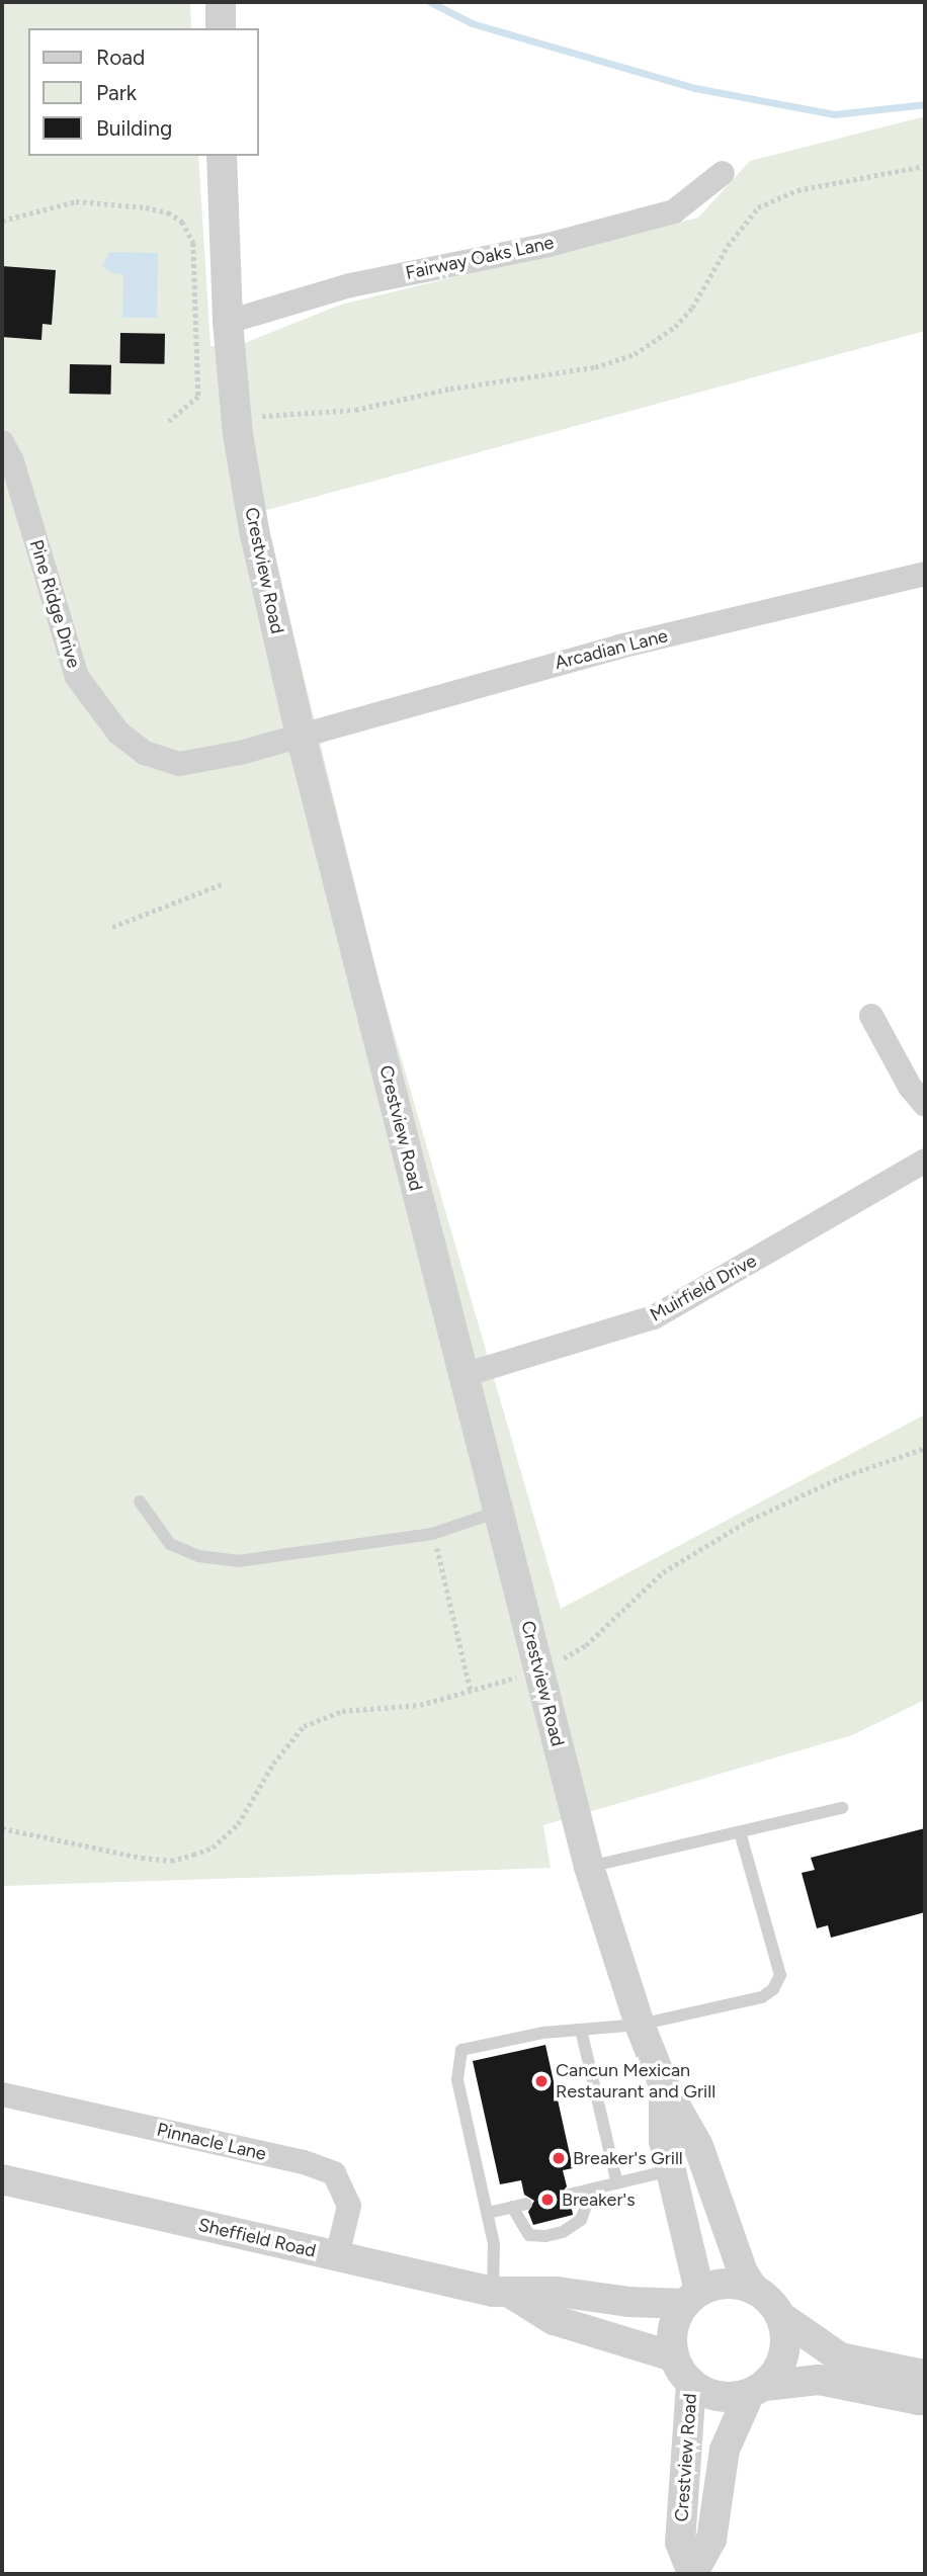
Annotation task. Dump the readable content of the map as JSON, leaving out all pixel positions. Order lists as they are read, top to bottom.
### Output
{
  "streets": {
    "street": [
      "Fairway Oaks Lane",
      "Crestview Road",
      "Pine Ridge Drive",
      "Arcadian Lane",
      "Muirfield Drive",
      "Pinnacle Lane",
      "Sheffield Road"
    ]
  },
  "crossings": [
    ["Fairway Oaks Lane", "Crestview Road"],
    ["Crestview Road", "Pine Ridge Drive"],
    ["Crestview Road", "Arcadian Lane"],
    ["Crestview Road", "Muirfield Drive"],
    ["Crestview Road", "Sheffield Road"],
    ["Pine Ridge Drive", "Arcadian Lane"],
    ["Pinnacle Lane", "Sheffield Road"]
  ],
  "places": ["Cancun Mexican Restaurant and Grill", "Breaker's Grill", "Breaker's"],
  "legend": ["Road", "Park", "Building"]
}
